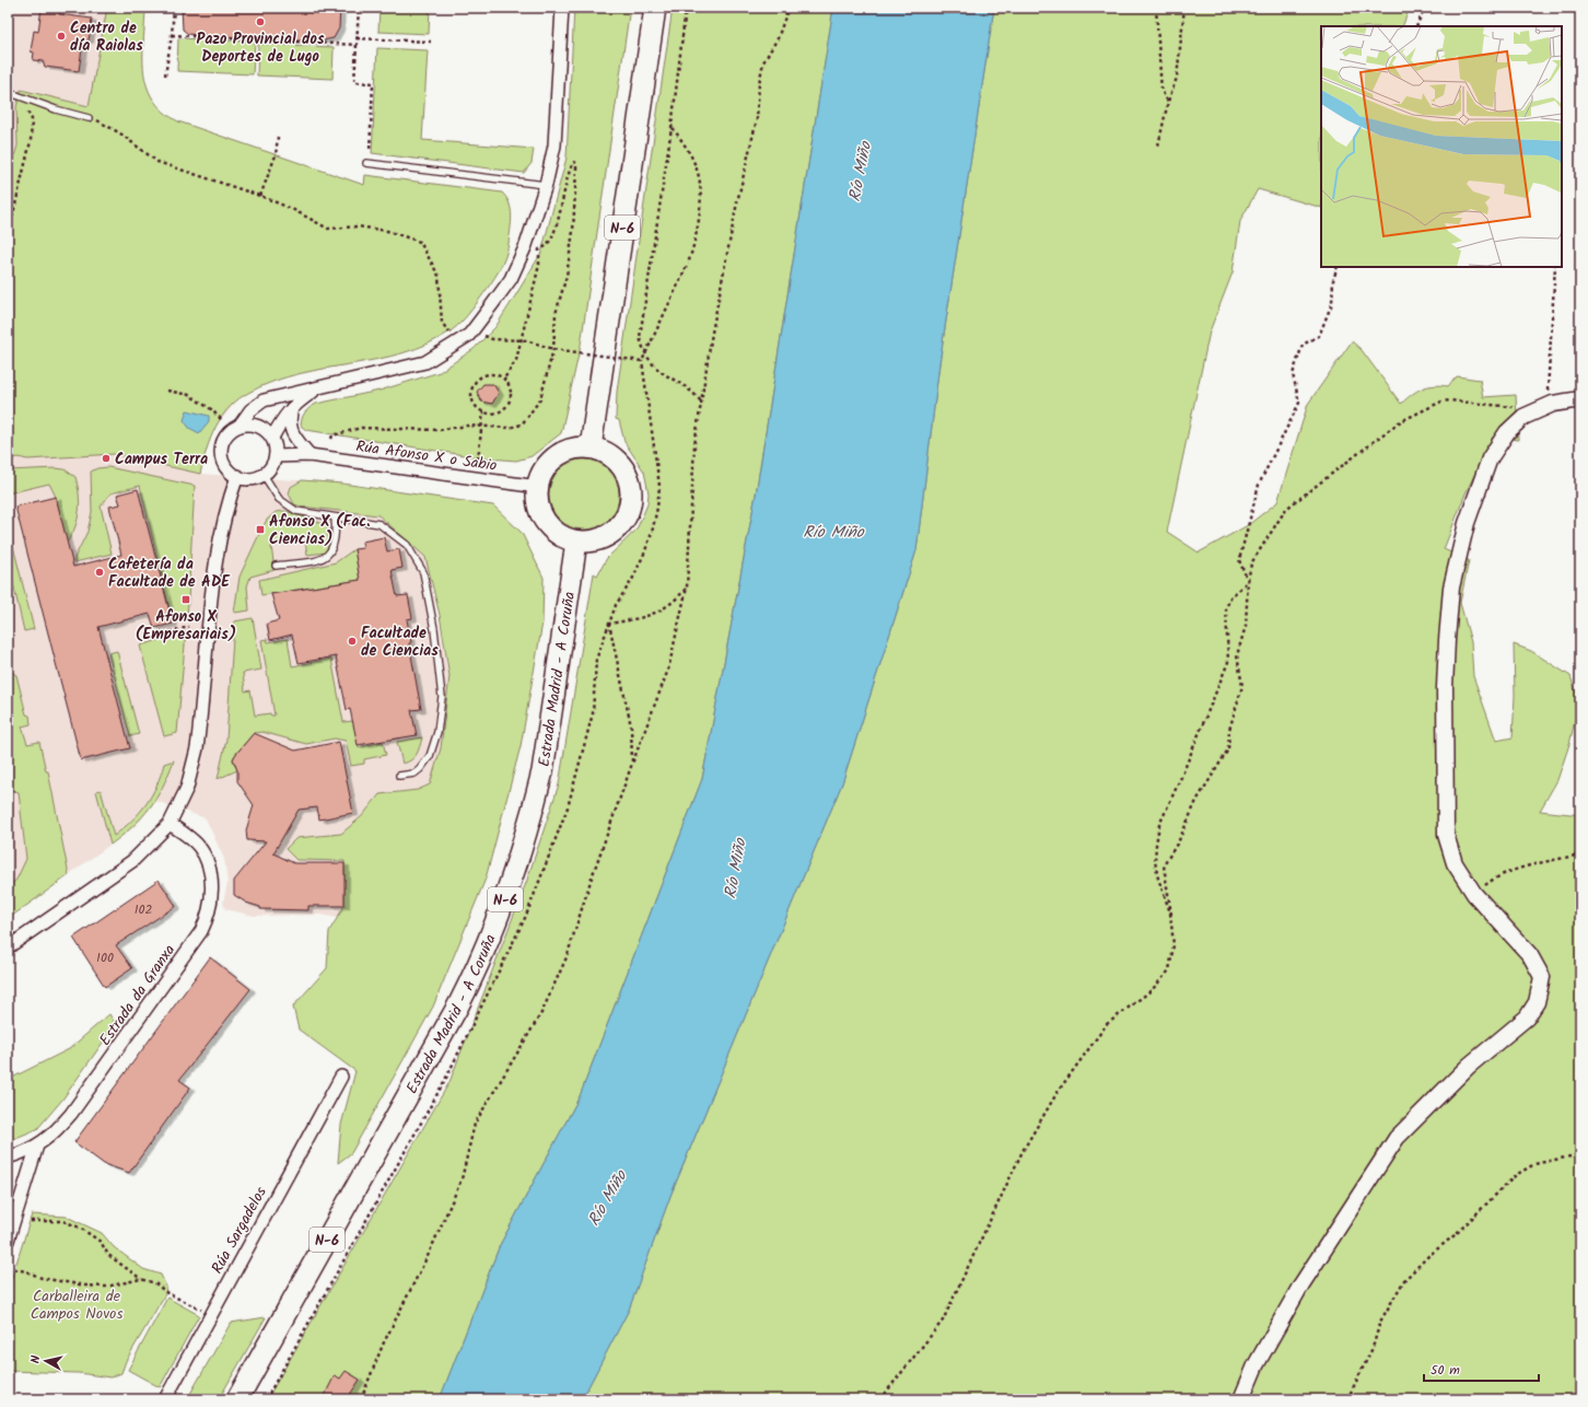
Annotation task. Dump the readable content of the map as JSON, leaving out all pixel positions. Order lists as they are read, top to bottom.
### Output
{
  "streets": {
    "highway": ["N-6", "Estrada Madrid - A Coruña"],
    "street": ["Rúa Afonso X o Sabio", "Estrada da Granxa", "Rúa Sargadelos"]
  },
  "crossings": [
    ["N-6", "Rúa Afonso X o Sabio"],
    ["N-6", "Estrada Madrid - A Coruña"],
    ["Rúa Afonso X o Sabio", "Estrada Madrid - A Coruña"]
  ],
  "water": ["Río Miño"],
  "parks": ["Carballeira de Campos Novos"],
  "places": {
    "other": [
      "Pazo Provincial dos Deportes de Lugo",
      "Centro de día Raiolas",
      "Campus Terra",
      "Cafetería da Facultade de ADE",
      "Facultade de Ciencias"
    ],
    "transit": ["Afonso X (Fac. Ciencias)", "Afonso X (Empresariais)"]
  },
  "house_numbers": ["102", "100"],
  "scale_bar": "50 m",
  "north": "left"
}
